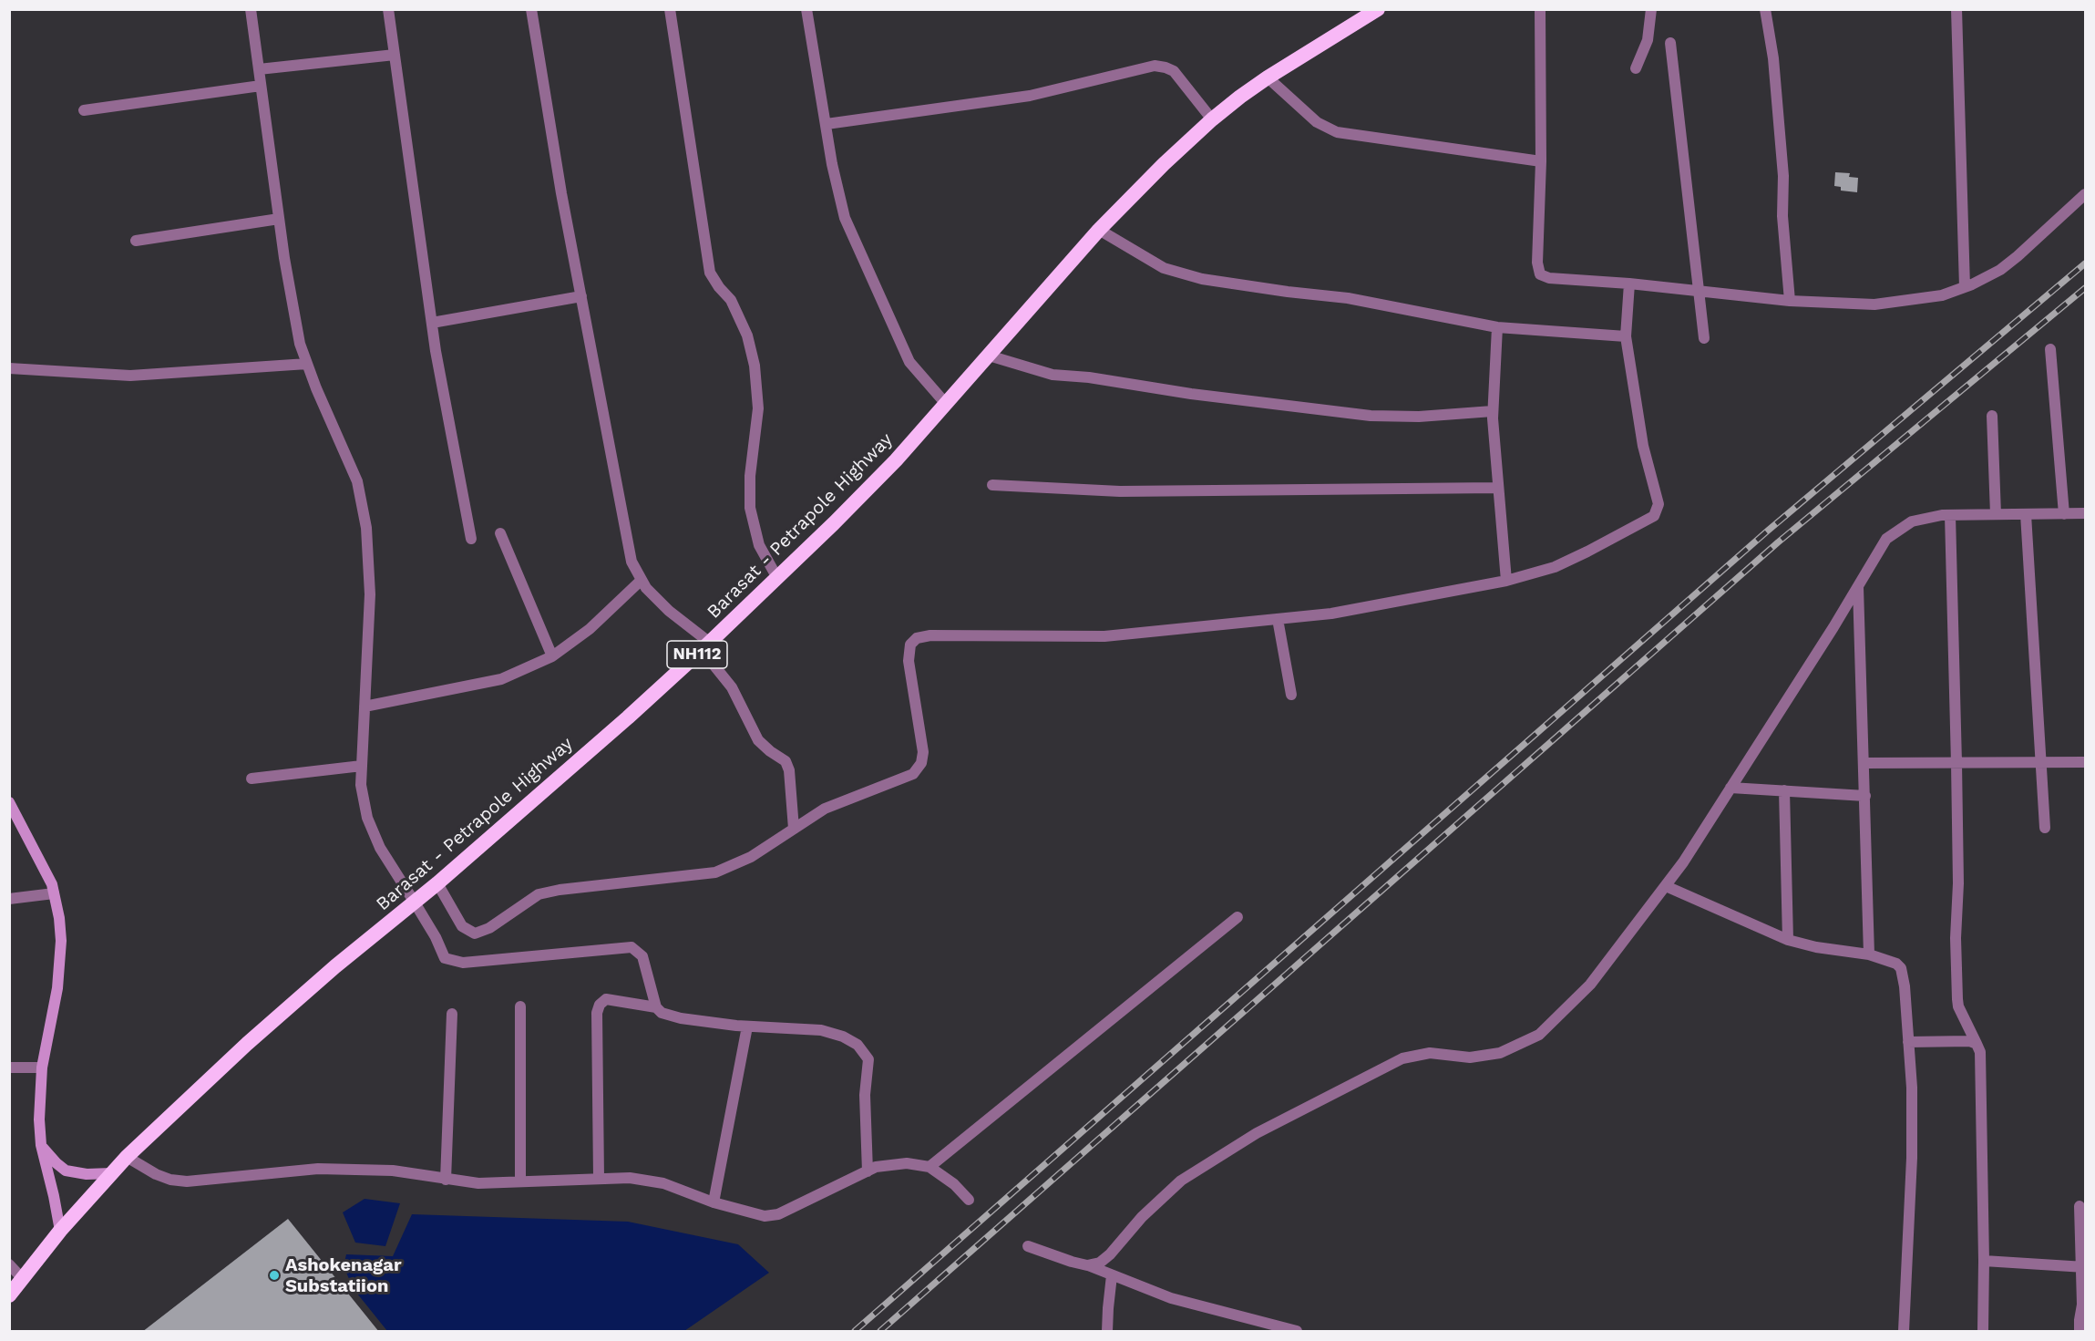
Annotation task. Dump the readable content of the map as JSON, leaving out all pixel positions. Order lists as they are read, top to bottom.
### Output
{
  "streets": {
    "highway": ["Barasat - Petrapole Highway", "NH112"]
  },
  "places": ["Ashokenagar Substatiion"]
}
